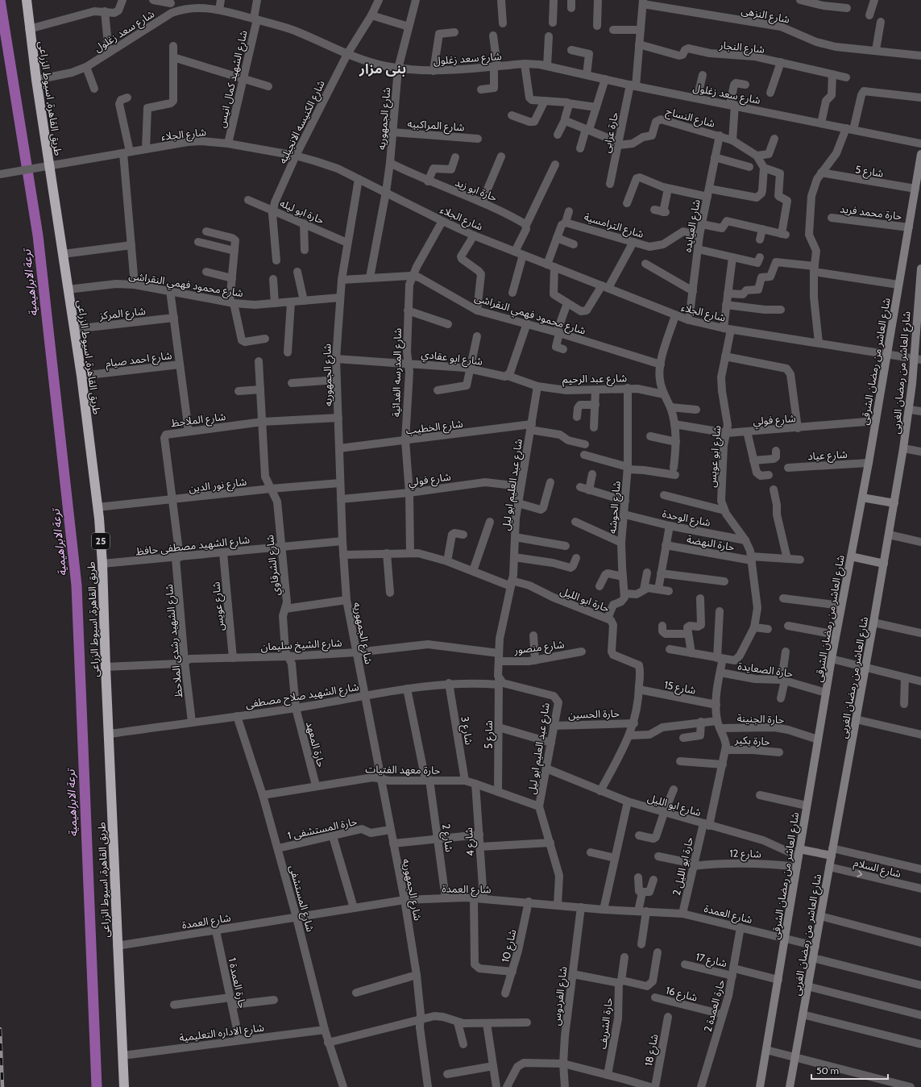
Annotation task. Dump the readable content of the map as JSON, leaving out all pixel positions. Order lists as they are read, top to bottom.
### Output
{
  "streets": {
    "highway": ["طريق القاهرة, اسيوط الزراعى", "25"],
    "street": [
      "شارع النزهى",
      "شارع سعد زغلول",
      "شارع النجار",
      "شارع الشهيد كمال انيس",
      "شارع النساج",
      "شارع الجمهوريه",
      "شارع الكنيسه الانجيليه",
      "شارع المراكبيه",
      "حارة عرابى",
      "شارع الجلاء",
      "شارع 5",
      "حارة ابو زيد",
      "حارة ابو ليله",
      "حارة محمد فريد",
      "شارع الترامسية",
      "شارع العيايده",
      "شارع محمود فهمي النقراشى",
      "شارع المركز",
      "شارع ابو عقادي",
      "شارع احمد صيام",
      "شارع العاشر من رمضان الشرقى",
      "شارع المدرسه الفدائية",
      "شارع العاشر من رمضان الغربى",
      "شارع عبد الرحيم",
      "شارع الملاحظ",
      "شارع فولي",
      "شارع الخطيب",
      "شارع عياد",
      "شارع ابو عويس",
      "شارع نور الدين",
      "شارع عبد العليم ابو ليل",
      "شارع الحوشه",
      "شارع الوحدة",
      "حارة النهضة",
      "شارع الشهيد مصطفى حافظ",
      "شارع الشرقاوي",
      "حارة ابو الليل",
      "شارع عويس",
      "شارع الشهيد رشدى الملاحظ",
      "شارع الشيخ سليمان",
      "شارع منصور",
      "حارة الصعايدة",
      "شارع 15",
      "شارع الشهيد صلاح مصطفى",
      "حارة الحسين",
      "حارة الجنينة",
      "شارع 3",
      "حارة بكير",
      "حارة المعهد",
      "حارة معهد الفتيات",
      "شارع ابو الليل",
      "حارة المستشفى 1",
      "شارع 2",
      "شارع 4",
      "شارع 12",
      "حارة ابو الليل 2",
      "شارع السلام",
      "شارع العمدة",
      "شارع المستشفى",
      "شارع 10",
      "شارع 17",
      "حارة العمدة 1",
      "شارع 16",
      "شارع الفردوس",
      "حارة العمدة 2",
      "حارة الشريف",
      "شارع الاداره التعليمية",
      "شارع 18"
    ]
  },
  "crossings": [
    ["شارع النزهى", "حارة عرابى"],
    ["شارع سعد زغلول", "شارع الشهيد كمال انيس"],
    ["شارع سعد زغلول", "طريق القاهرة, اسيوط الزراعى"],
    ["شارع سعد زغلول", "شارع الجمهوريه"],
    ["شارع سعد زغلول", "شارع الكنيسه الانجيليه"],
    ["شارع سعد زغلول", "حارة عرابى"],
    ["شارع النجار", "حارة عرابى"],
    ["شارع الشهيد كمال انيس", "شارع الجلاء"],
    ["طريق القاهرة, اسيوط الزراعى", "شارع الجلاء"],
    ["طريق القاهرة, اسيوط الزراعى", "شارع محمود فهمي النقراشى"],
    ["طريق القاهرة, اسيوط الزراعى", "شارع المركز"],
    ["طريق القاهرة, اسيوط الزراعى", "شارع احمد صيام"],
    ["طريق القاهرة, اسيوط الزراعى", "شارع نور الدين"],
    ["طريق القاهرة, اسيوط الزراعى", "شارع الشهيد مصطفى حافظ"],
    ["طريق القاهرة, اسيوط الزراعى", "شارع الشيخ سليمان"],
    ["طريق القاهرة, اسيوط الزراعى", "شارع الشهيد صلاح مصطفى"],
    ["طريق القاهرة, اسيوط الزراعى", "شارع العمدة"],
    ["طريق القاهرة, اسيوط الزراعى", "شارع الاداره التعليمية"],
    ["شارع النساج", "حارة عرابى"],
    ["شارع النساج", "شارع العيايده"],
    ["شارع الجمهوريه", "شارع المراكبيه"],
    ["شارع الجمهوريه", "شارع الجلاء"],
    ["شارع الجمهوريه", "حارة ابو زيد"],
    ["شارع الجمهوريه", "حارة ابو ليله"],
    ["شارع الجمهوريه", "شارع محمود فهمي النقراشى"],
    ["شارع الجمهوريه", "شارع ابو عقادي"],
    ["شارع الجمهوريه", "شارع الملاحظ"],
    ["شارع الجمهوريه", "شارع فولي"],
    ["شارع الجمهوريه", "شارع الخطيب"],
    ["شارع الجمهوريه", "شارع نور الدين"],
    ["شارع الجمهوريه", "شارع الشهيد مصطفى حافظ"],
    ["شارع الجمهوريه", "حارة ابو الليل"],
    ["شارع الجمهوريه", "شارع الشيخ سليمان"],
    ["شارع الجمهوريه", "شارع الشهيد صلاح مصطفى"],
    ["شارع الجمهوريه", "حارة معهد الفتيات"],
    ["شارع الجمهوريه", "حارة المستشفى 1"],
    ["شارع الجمهوريه", "شارع العمدة"],
    ["شارع الكنيسه الانجيليه", "شارع الجلاء"],
    ["شارع الكنيسه الانجيليه", "حارة ابو ليله"],
    ["شارع الجلاء", "شارع العيايده"],
    ["شارع الجلاء", "شارع العاشر من رمضان الشرقى"],
    ["شارع الجلاء", "شارع المدرسه الفدائية"],
    ["شارع الجلاء", "شارع العاشر من رمضان الغربى"],
    ["شارع الجلاء", "شارع ابو عويس"],
    ["شارع 5", "شارع العاشر من رمضان الشرقى"],
    ["شارع 5", "شارع عبد العليم ابو ليل"],
    ["شارع 5", "شارع الشهيد صلاح مصطفى"],
    ["شارع 5", "حارة معهد الفتيات"],
    ["حارة محمد فريد", "شارع العاشر من رمضان الشرقى"],
    ["شارع الترامسية", "شارع العيايده"],
    ["شارع محمود فهمي النقراشى", "شارع المدرسه الفدائية"],
    ["شارع ابو عقادي", "شارع المدرسه الفدائية"],
    ["شارع ابو عقادي", "شارع عبد الرحيم"],
    ["شارع العاشر من رمضان الشرقى", "شارع فولي"],
    ["شارع العاشر من رمضان الشرقى", "شارع عياد"],
    ["شارع العاشر من رمضان الشرقى", "حارة الصعايدة"],
    ["شارع العاشر من رمضان الشرقى", "حارة الجنينة"],
    ["شارع العاشر من رمضان الشرقى", "شارع ابو الليل"],
    ["شارع العاشر من رمضان الشرقى", "شارع 12"],
    ["شارع العاشر من رمضان الشرقى", "شارع العمدة"],
    ["شارع العاشر من رمضان الشرقى", "شارع 17"],
    ["شارع المدرسه الفدائية", "شارع فولي"],
    ["شارع المدرسه الفدائية", "شارع الخطيب"],
    ["شارع المدرسه الفدائية", "حارة ابو الليل"],
    ["شارع العاشر من رمضان الغربى", "شارع السلام"],
    ["شارع العاشر من رمضان الغربى", "شارع العمدة"],
    ["شارع عبد الرحيم", "شارع عبد العليم ابو ليل"],
    ["شارع عبد الرحيم", "شارع الحوشه"],
    ["شارع الملاحظ", "شارع نور الدين"],
    ["شارع الملاحظ", "شارع الشهيد مصطفى حافظ"],
    ["شارع الملاحظ", "شارع الشرقاوي"],
    ["شارع الملاحظ", "شارع الشهيد رشدى الملاحظ"],
    ["شارع فولي", "شارع ابو عويس"],
    ["شارع فولي", "شارع عبد العليم ابو ليل"],
    ["شارع الخطيب", "شارع عبد العليم ابو ليل"],
    ["شارع ابو عويس", "شارع الوحدة"],
    ["شارع ابو عويس", "حارة النهضة"],
    ["شارع نور الدين", "شارع الشرقاوي"],
    ["شارع عبد العليم ابو ليل", "حارة ابو الليل"],
    ["شارع عبد العليم ابو ليل", "شارع الشيخ سليمان"],
    ["شارع عبد العليم ابو ليل", "شارع منصور"],
    ["شارع عبد العليم ابو ليل", "شارع الشهيد صلاح مصطفى"],
    ["شارع عبد العليم ابو ليل", "حارة الحسين"],
    ["شارع عبد العليم ابو ليل", "حارة معهد الفتيات"],
    ["شارع عبد العليم ابو ليل", "شارع ابو الليل"],
    ["شارع عبد العليم ابو ليل", "شارع العمدة"],
    ["شارع الحوشه", "شارع الوحدة"],
    ["شارع الشهيد مصطفى حافظ", "شارع الشرقاوي"],
    ["شارع الشهيد مصطفى حافظ", "شارع عويس"],
    ["شارع الشهيد مصطفى حافظ", "شارع الشهيد رشدى الملاحظ"],
    ["شارع الشرقاوي", "شارع الشيخ سليمان"],
    ["شارع الشرقاوي", "شارع الشهيد صلاح مصطفى"],
    ["شارع الشرقاوي", "حارة المعهد"],
    ["حارة ابو الليل", "شارع 15"],
    ["حارة ابو الليل", "حارة الحسين"],
    ["حارة ابو الليل", "حارة الجنينة"],
    ["حارة ابو الليل", "شارع ابو الليل"],
    ["شارع عويس", "شارع الشيخ سليمان"],
    ["شارع الشهيد رشدى الملاحظ", "شارع الشيخ سليمان"],
    ["شارع الشهيد رشدى الملاحظ", "شارع الشهيد صلاح مصطفى"],
    ["شارع الشيخ سليمان", "شارع منصور"],
    ["شارع الشهيد صلاح مصطفى", "شارع 3"],
    ["شارع الشهيد صلاح مصطفى", "حارة المعهد"],
    ["شارع الشهيد صلاح مصطفى", "شارع 2"],
    ["شارع الشهيد صلاح مصطفى", "شارع المستشفى"],
    ["شارع 3", "حارة معهد الفتيات"],
    ["حارة بكير", "حارة ابو الليل 2"],
    ["حارة المعهد", "حارة معهد الفتيات"],
    ["حارة معهد الفتيات", "شارع 2"],
    ["حارة معهد الفتيات", "شارع 4"],
    ["حارة معهد الفتيات", "شارع المستشفى"],
    ["شارع ابو الليل", "حارة ابو الليل 2"],
    ["حارة المستشفى 1", "شارع المستشفى"],
    ["شارع 2", "شارع العمدة"],
    ["شارع 4", "شارع العمدة"],
    ["شارع 12", "حارة ابو الليل 2"],
    ["حارة ابو الليل 2", "شارع العمدة"],
    ["شارع العمدة", "شارع المستشفى"],
    ["شارع العمدة", "شارع 10"],
    ["شارع العمدة", "حارة العمدة 1"],
    ["شارع العمدة", "شارع الفردوس"],
    ["شارع العمدة", "حارة العمدة 2"],
    ["شارع المستشفى", "شارع الاداره التعليمية"],
    ["شارع 17", "حارة العمدة 2"],
    ["حارة العمدة 1", "شارع الاداره التعليمية"],
    ["شارع 16", "حارة العمدة 2"]
  ],
  "districts": ["بنى مزار"],
  "water": ["ترعة الابراهيمية"],
  "scale_bar": "50 m"
}
